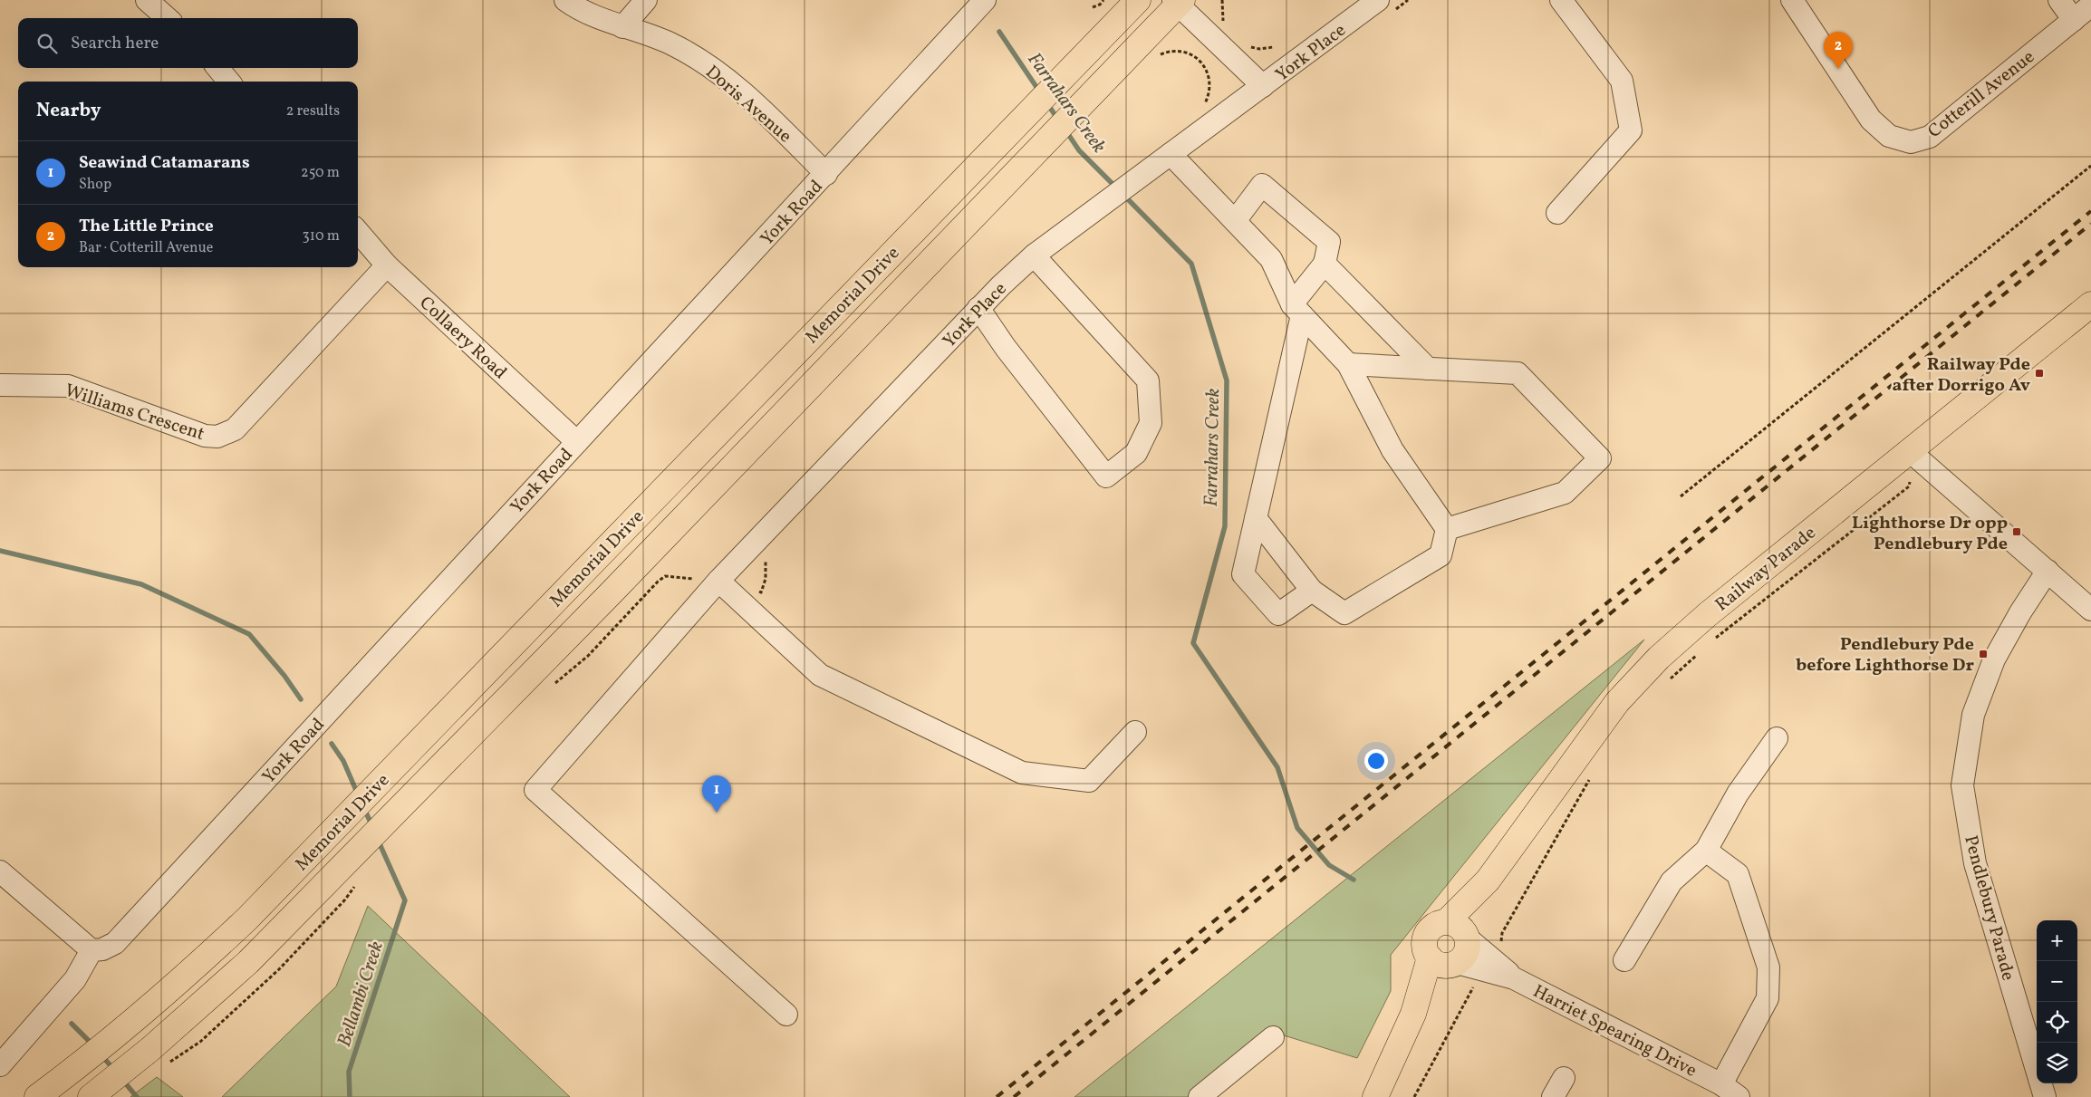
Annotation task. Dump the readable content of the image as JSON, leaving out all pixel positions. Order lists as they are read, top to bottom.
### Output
{
  "streets": {
    "main road": ["Memorial Drive", "Railway Parade"],
    "street": [
      "York Place",
      "Cotterill Avenue",
      "Doris Avenue",
      "York Road",
      "Collaery Road",
      "Williams Crescent",
      "Pendlebury Parade",
      "Harriet Spearing Drive"
    ]
  },
  "crossings": [
    ["York Place", "Memorial Drive"],
    ["Doris Avenue", "York Road"],
    ["York Road", "Collaery Road"],
    ["Collaery Road", "Williams Crescent"],
    ["Railway Parade", "Harriet Spearing Drive"]
  ],
  "water": ["Farrahars Creek", "Bellambi Creek"],
  "places": {
    "transit": ["Railway Pde after Dorrigo Av", "Lighthorse Dr opp Pendlebury Pde", "Pendlebury Pde before Lighthorse Dr"]
  },
  "page": {
    "search": "Search here",
    "pins": ["2", "1"],
    "heading": ["Nearby", "2 results"],
    "list": [
      {
        "mark": "1",
        "name": "Seawind Catamarans",
        "note": "Shop",
        "value": "250 m"
      },
      {
        "mark": "2",
        "name": "The Little Prince",
        "note": "Bar · Cotterill Avenue",
        "value": "310 m"
      }
    ],
    "map_buttons": ["+", "−"]
  }
}
